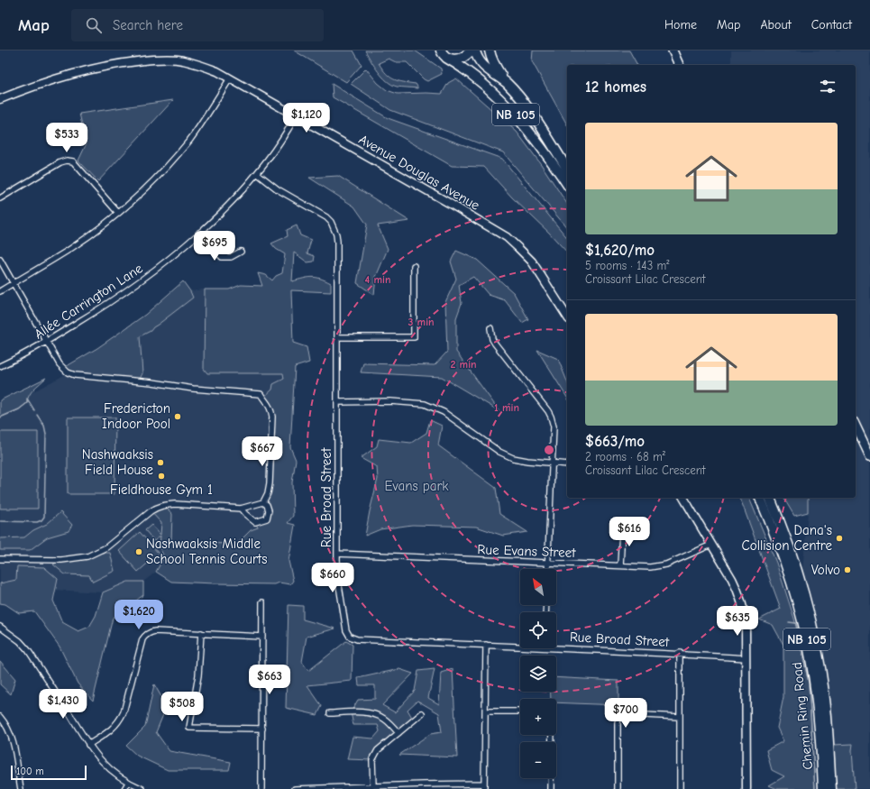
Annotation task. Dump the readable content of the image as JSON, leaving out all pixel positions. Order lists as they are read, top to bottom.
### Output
{
  "streets": {
    "highway": ["NB 105", "Chemin Ring Road"],
    "street": [
      "Avenue Douglas Avenue",
      "Allée Carrington Lane",
      "Rue Broad Street",
      "Rue Evans Street"
    ]
  },
  "crossings": [
    ["Avenue Douglas Avenue", "Allée Carrington Lane"],
    ["Allée Carrington Lane", "Rue Broad Street"],
    ["Rue Broad Street", "Rue Evans Street"]
  ],
  "parks": ["Evans park"],
  "places": [
    "Fredericton Indoor Pool",
    "Nashwaaksis Field House",
    "Fieldhouse Gym 1",
    "Dana's Collision Centre",
    "Nashwaaksis Middle School Tennis Courts",
    "Volvo"
  ],
  "scale_bar": "100 m",
  "north": "top left",
  "page": {
    "header": "Map",
    "search": "Search here",
    "nav": [
      "Home",
      "Map",
      "About",
      "Contact"
    ],
    "heading": "12 homes",
    "price": [
      "$1,120",
      "$533",
      "$695",
      "$667",
      "$616",
      "$660",
      "$1,620",
      "$635",
      "$663",
      "$1,430",
      "$508",
      "$700"
    ],
    "list": [
      {
        "name": "$1,620/mo",
        "note": "5 rooms · 143 m² · Croissant Lilac Crescent"
      },
      {
        "name": "$663/mo",
        "note": "2 rooms · 68 m² · Croissant Lilac Crescent"
      }
    ],
    "map_buttons": ["+", "−"],
    "scale": "100 m"
  },
  "rings": [
    "4 min",
    "3 min",
    "2 min",
    "1 min"
  ]
}
